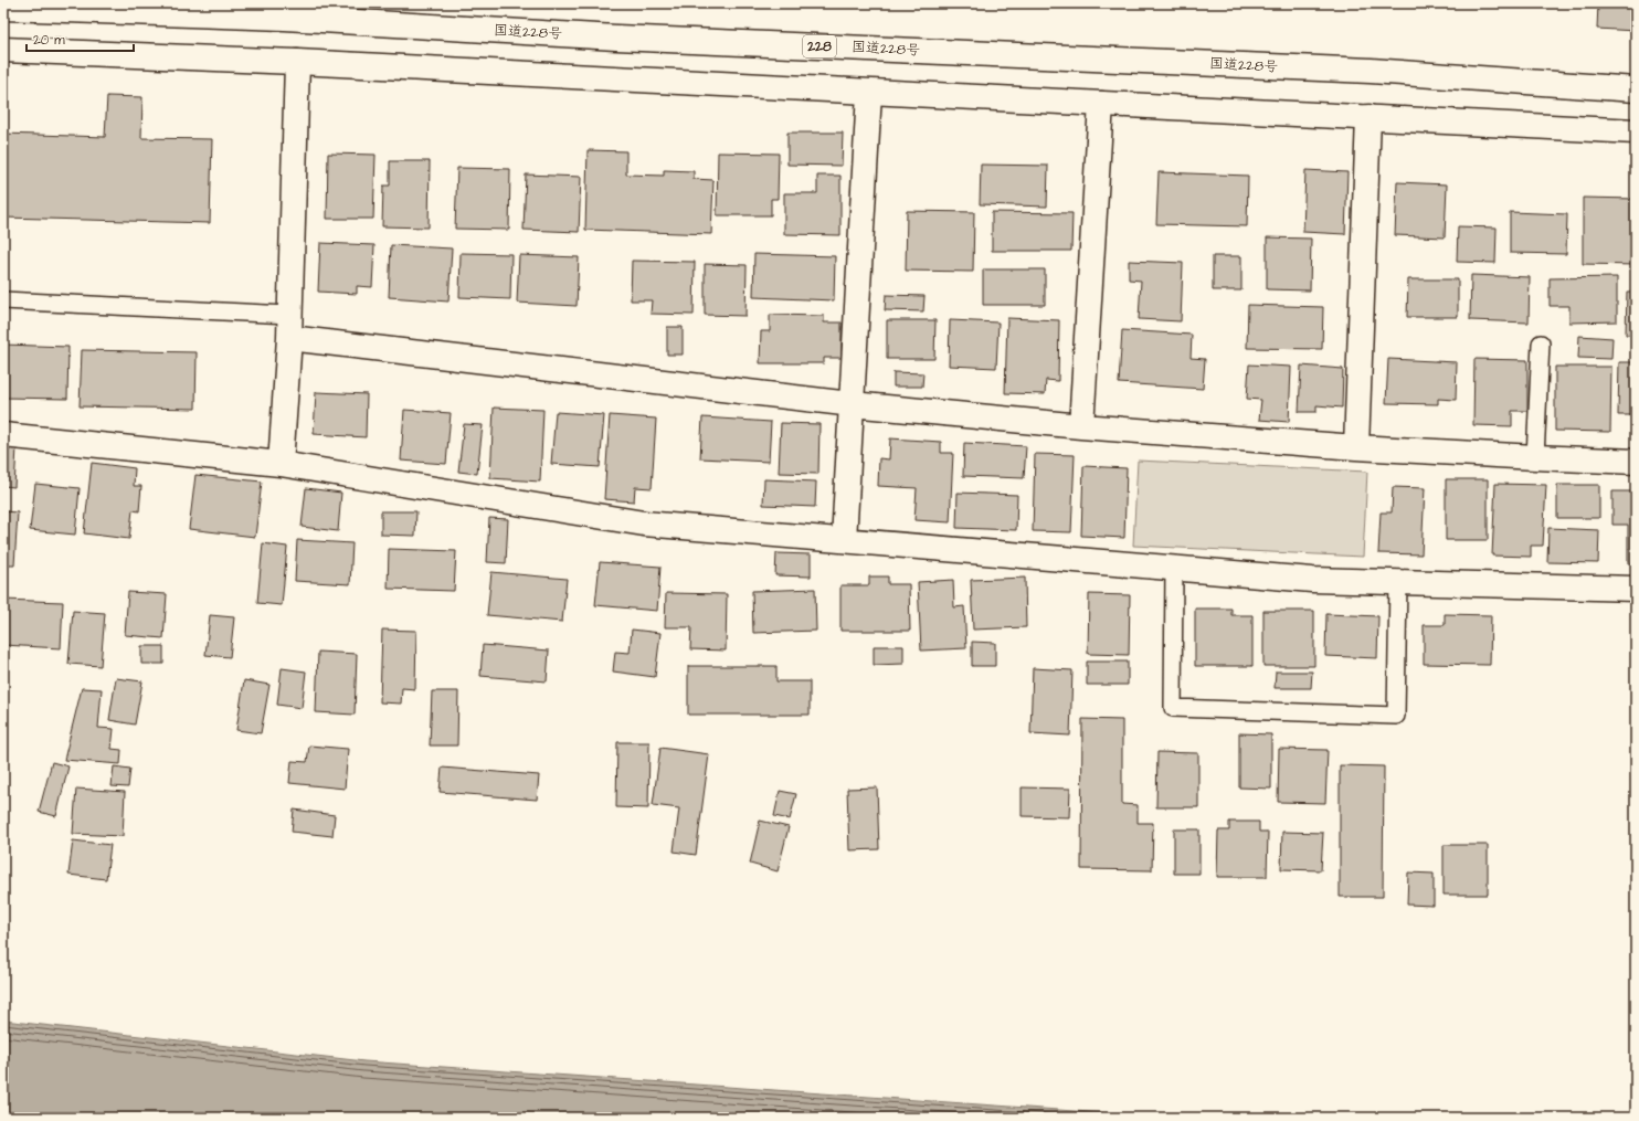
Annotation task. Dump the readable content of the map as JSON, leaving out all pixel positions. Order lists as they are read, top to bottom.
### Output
{
  "streets": {
    "main road": ["国道228号", "228"]
  },
  "scale_bar": "20 m"
}
